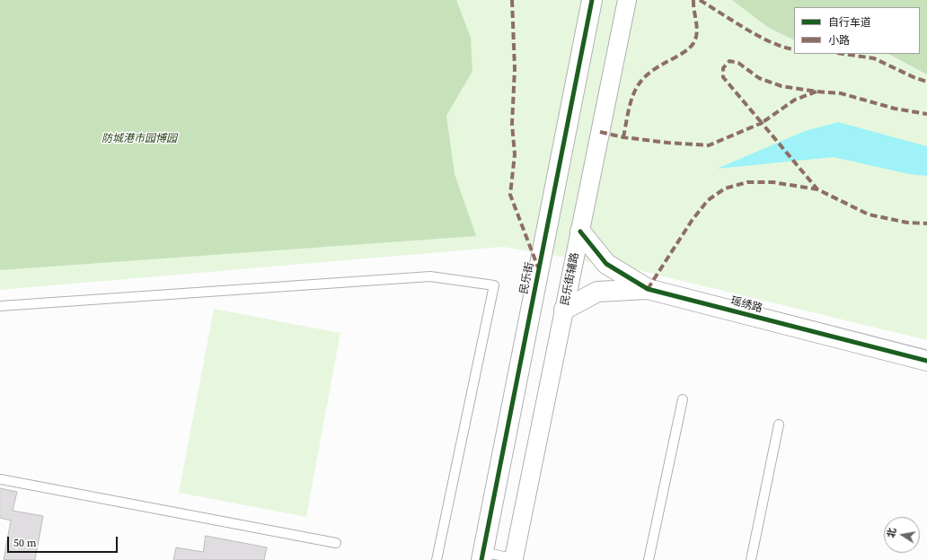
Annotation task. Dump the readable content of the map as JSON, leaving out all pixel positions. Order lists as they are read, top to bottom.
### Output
{
  "streets": {
    "street": ["民乐街", "民乐街辅路", "瑶绣路"]
  },
  "crossings": [
    ["民乐街辅路", "瑶绣路"]
  ],
  "parks": ["防城港市园博园"],
  "legend": ["自行车道", "小路"],
  "scale_bar": "50 m",
  "north": "left"
}
